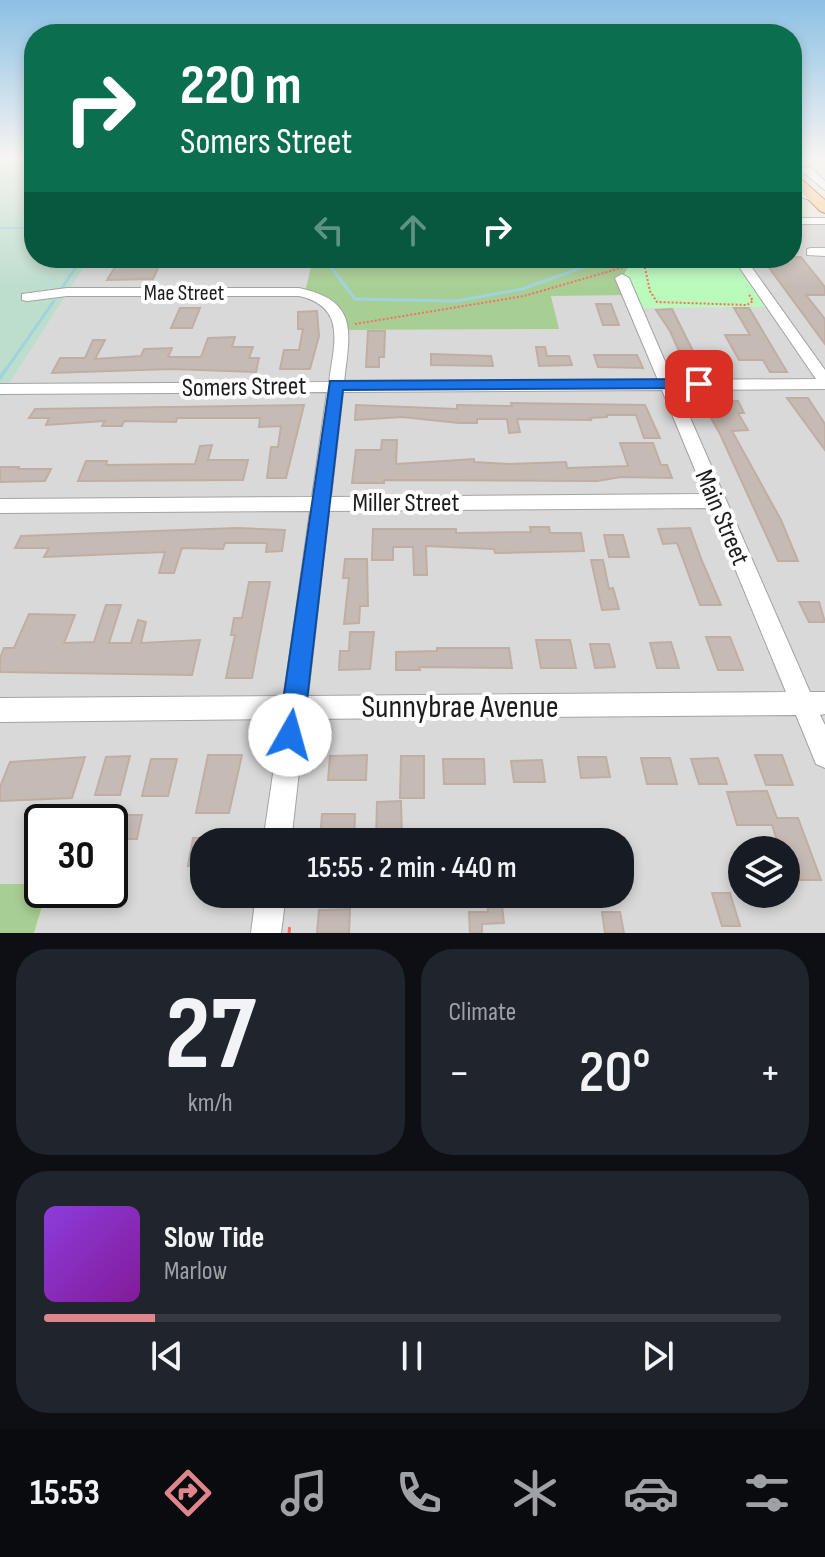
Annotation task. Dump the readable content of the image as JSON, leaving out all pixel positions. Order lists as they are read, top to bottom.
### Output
{
  "streets": {
    "street": [
      "Mae Street",
      "Somers Street",
      "Miller Street",
      "Main Street",
      "Sunnybrae Avenue"
    ]
  },
  "crossings": [
    ["Somers Street", "Main Street"],
    ["Miller Street", "Main Street"],
    ["Main Street", "Sunnybrae Avenue"]
  ],
  "page": {
    "turn": ["220 m", "Somers Street"],
    "limit": "30",
    "trip": "15:55 · 2 min · 440 m",
    "tile": [
      ["27", "km/h"],
      "Climate"
    ],
    "heat": ["−", "20°", "+"],
    "song": ["Slow Tide", "Marlow"],
    "tabs": "15:53"
  }
}
